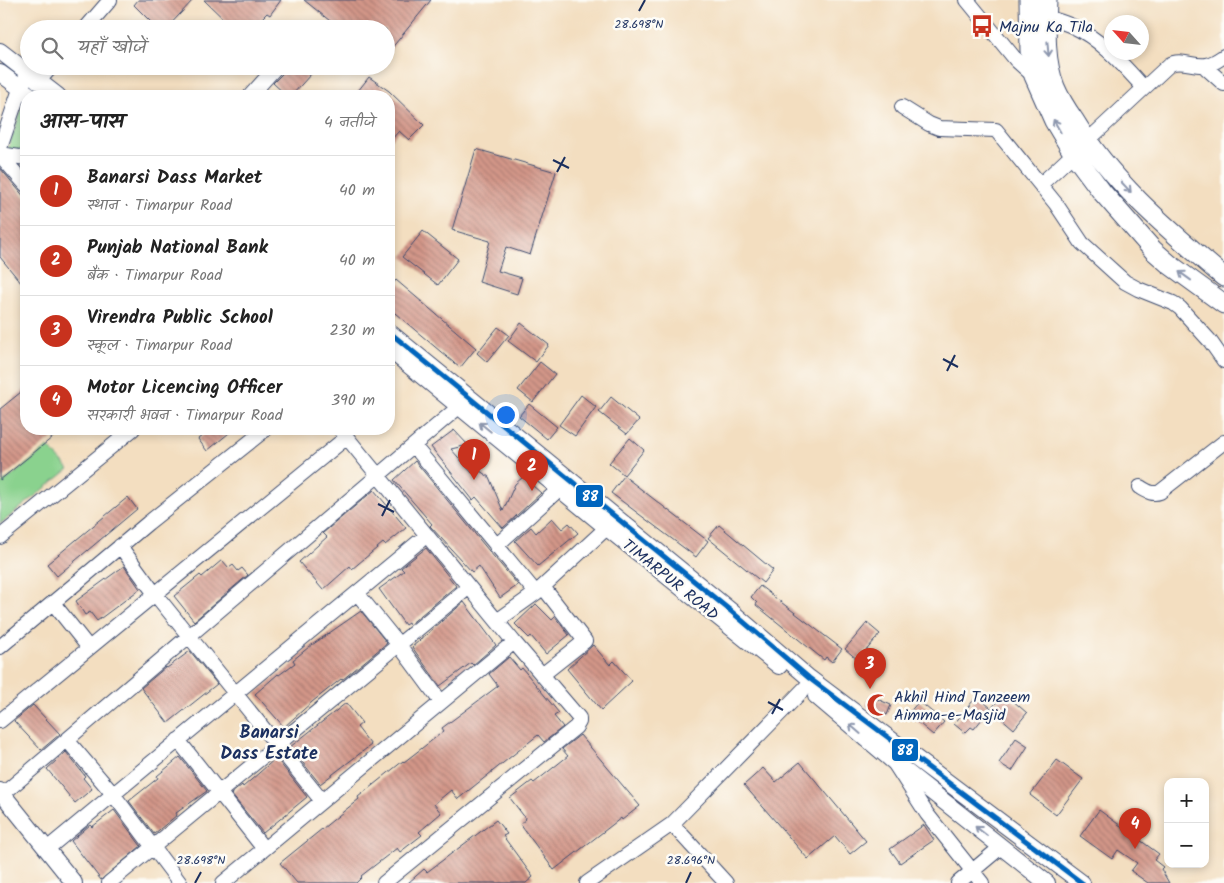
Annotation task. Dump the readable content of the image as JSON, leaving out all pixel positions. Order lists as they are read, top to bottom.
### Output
{
  "streets": {
    "street": ["TIMARPUR ROAD"]
  },
  "districts": ["Banarsi Dass Estate"],
  "places": {
    "bus stop": ["Majnu Ka Tila"],
    "mosque": ["Akhil Hind Tanzeem Aimma-e-Masjid"]
  },
  "lines": ["transit line 88"],
  "north": "top left",
  "page": {
    "search": "यहाँ खोजें",
    "heading": ["आस-पास", "4 नतीजे"],
    "list": [
      {
        "mark": "1",
        "name": "Banarsi Dass Market",
        "note": "स्थान · Timarpur Road",
        "value": "40 m"
      },
      {
        "mark": "2",
        "name": "Punjab National Bank",
        "note": "बैंक · Timarpur Road",
        "value": "40 m"
      },
      {
        "mark": "3",
        "name": "Virendra Public School",
        "note": "स्कूल · Timarpur Road",
        "value": "230 m"
      },
      {
        "mark": "4",
        "name": "Motor Licencing Officer",
        "note": "सरकारी भवन · Timarpur Road",
        "value": "390 m"
      }
    ],
    "pins": [
      "1",
      "2",
      "3",
      "4"
    ],
    "map_buttons": ["+", "−"]
  },
  "coordinates": ["28.698°N", "28.696°N"]
}
